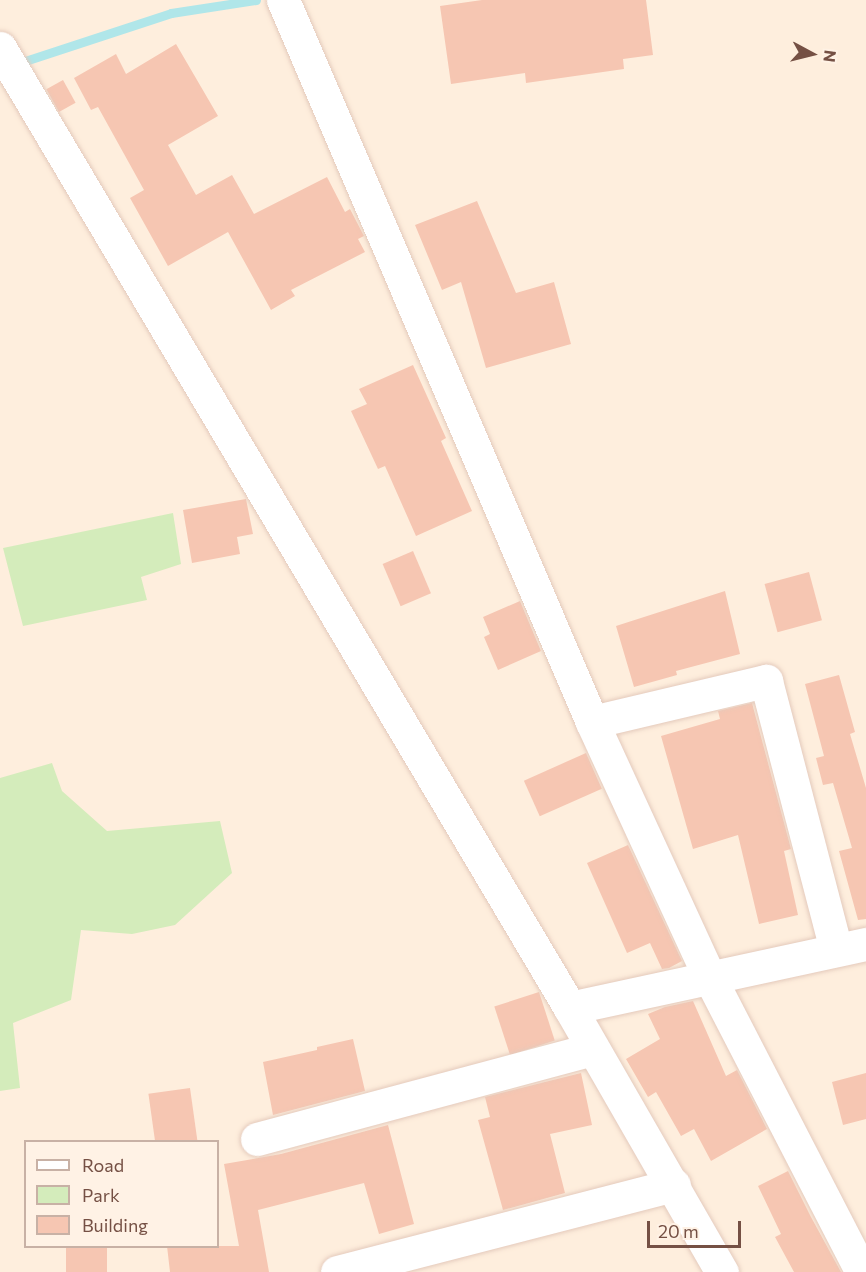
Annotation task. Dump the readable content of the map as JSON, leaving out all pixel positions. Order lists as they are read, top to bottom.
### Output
{
  "legend": ["Road", "Park", "Building"],
  "scale_bar": "20 m",
  "north": "right"
}
